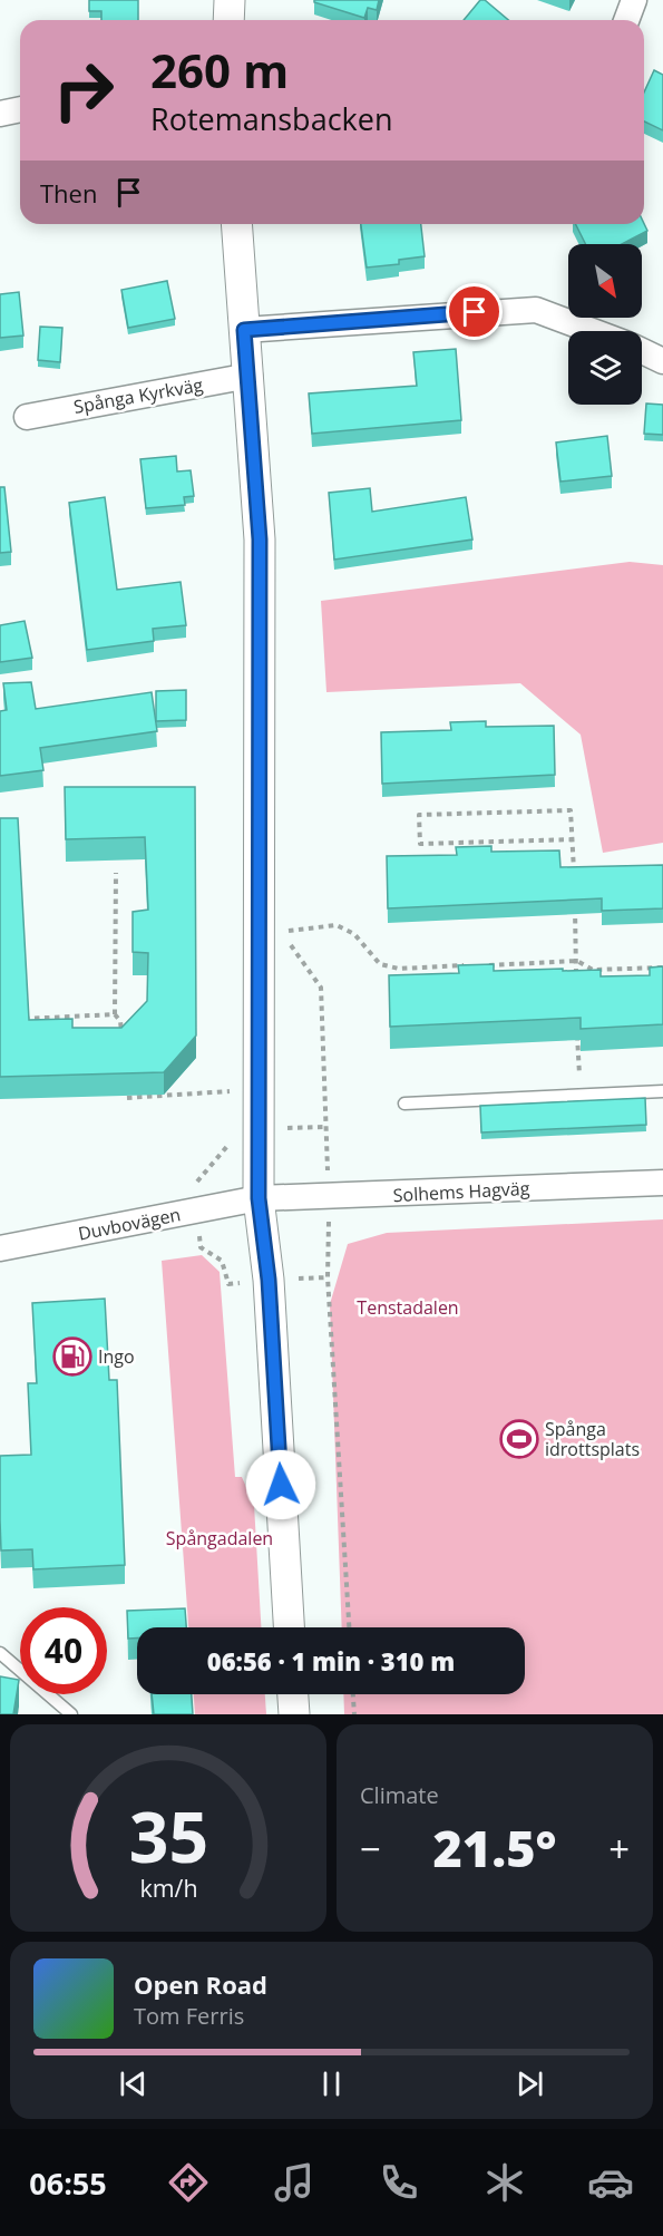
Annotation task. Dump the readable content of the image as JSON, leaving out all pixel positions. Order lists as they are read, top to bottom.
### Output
{
  "streets": {
    "street": ["Spånga Kyrkväg", "Solhems Hagväg", "Duvbovägen"]
  },
  "crossings": [
    ["Solhems Hagväg", "Duvbovägen"]
  ],
  "parks": ["Tenstadalen", "Spångadalen"],
  "places": {
    "fuel station": ["Ingo"],
    "sports": ["Spånga idrottsplats"]
  },
  "north": "bottom right",
  "page": {
    "turn": ["260 m", "Rotemansbacken"],
    "then": "Then",
    "limit": "40",
    "trip": "06:56 · 1 min · 310 m",
    "tile": "Climate",
    "heat": ["−", "21.5°", "+"],
    "song": ["Open Road", "Tom Ferris"],
    "tabs": "06:55",
    "gauge": ["35", "km/h"]
  }
}
